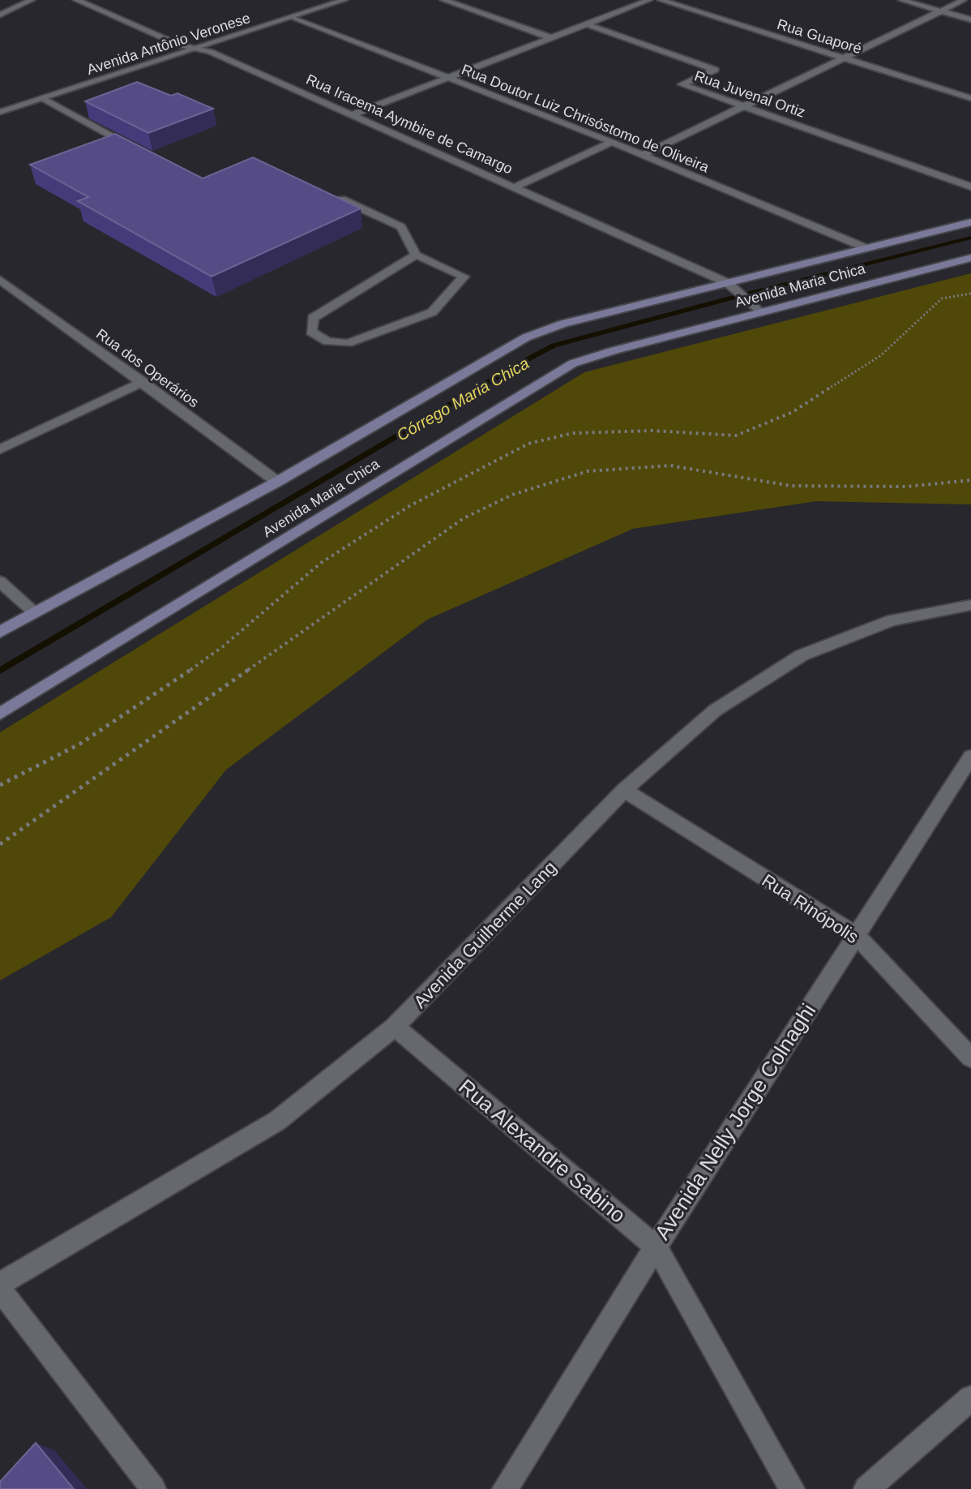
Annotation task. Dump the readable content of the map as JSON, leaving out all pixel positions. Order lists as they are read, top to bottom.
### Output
{
  "streets": {
    "main road": ["Avenida Maria Chica"],
    "street": [
      "Rua Guaporé",
      "Avenida Antônio Veronese",
      "Rua Juvenal Ortiz",
      "Rua Doutor Luiz Chrisóstomo de Oliveira",
      "Rua Iracema Aymbire de Camargo",
      "Rua dos Operários",
      "Rua Rinópolis",
      "Avenida Guilherme Lang",
      "Avenida Nelly Jorge Colnaghi",
      "Rua Alexandre Sabino"
    ]
  },
  "crossings": [
    ["Avenida Antônio Veronese", "Rua Doutor Luiz Chrisóstomo de Oliveira"],
    ["Avenida Antônio Veronese", "Rua Iracema Aymbire de Camargo"],
    ["Rua Doutor Luiz Chrisóstomo de Oliveira", "Avenida Maria Chica"],
    ["Rua Iracema Aymbire de Camargo", "Avenida Maria Chica"],
    ["Avenida Maria Chica", "Rua dos Operários"],
    ["Rua Rinópolis", "Avenida Guilherme Lang"],
    ["Rua Rinópolis", "Avenida Nelly Jorge Colnaghi"],
    ["Avenida Guilherme Lang", "Rua Alexandre Sabino"],
    ["Avenida Nelly Jorge Colnaghi", "Rua Alexandre Sabino"]
  ],
  "water": ["Córrego Maria Chica"]
}
